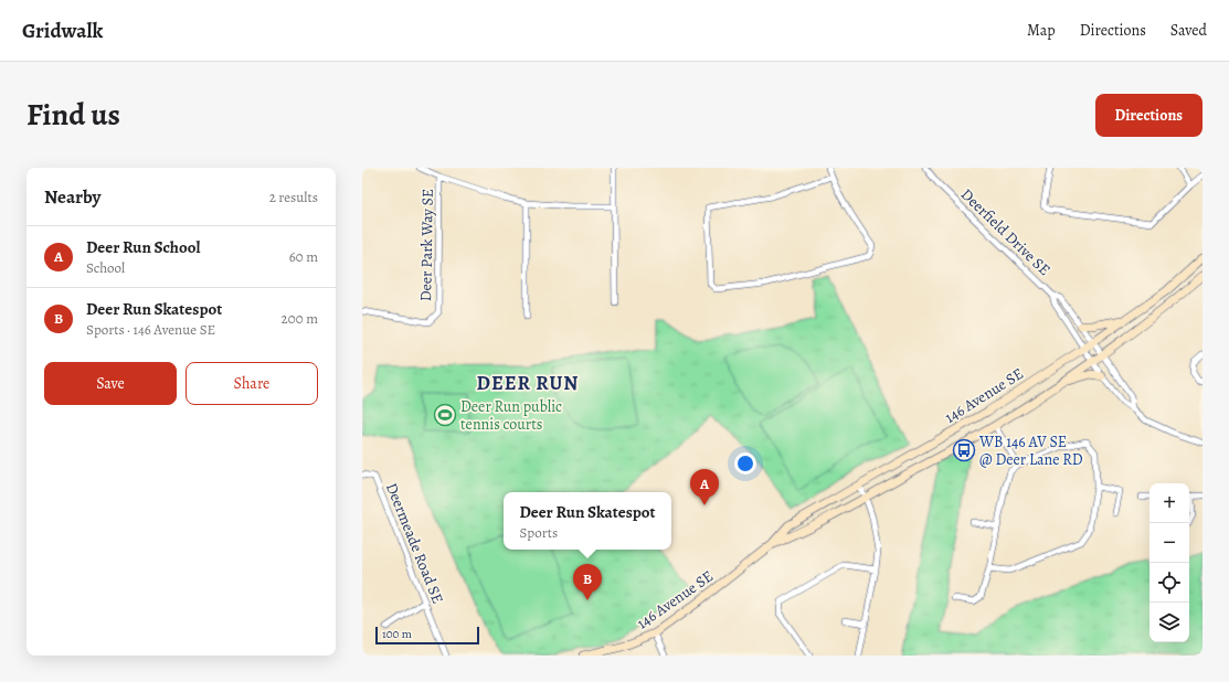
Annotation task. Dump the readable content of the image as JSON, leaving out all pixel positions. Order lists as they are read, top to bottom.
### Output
{
  "streets": {
    "street": [
      "Deerfield Drive SE",
      "Deer Park Way SE",
      "146 Avenue SE",
      "Deermeade Road SE"
    ]
  },
  "crossings": [
    ["Deerfield Drive SE", "146 Avenue SE"]
  ],
  "districts": ["DEER RUN"],
  "places": {
    "sports": ["Deer Run public tennis courts"],
    "bus stop": ["WB 146 AV SE @ Deer Lane RD"]
  },
  "scale_bar": "100 m",
  "page": {
    "header": "Gridwalk",
    "nav": ["Map", "Directions", "Saved"],
    "title": "Find us",
    "buttons": [
      "Directions",
      ["Save", "Share"]
    ],
    "heading": ["Nearby", "2 results"],
    "list": [
      {
        "mark": "A",
        "name": "Deer Run School",
        "note": "School",
        "value": "60 m"
      },
      {
        "mark": "B",
        "name": "Deer Run Skatespot",
        "note": "Sports · 146 Avenue SE",
        "value": "200 m"
      }
    ],
    "pins": ["A", "B"],
    "map_buttons": ["+", "−"],
    "popup": ["Deer Run Skatespot", "Sports"],
    "scale": "100 m"
  }
}
